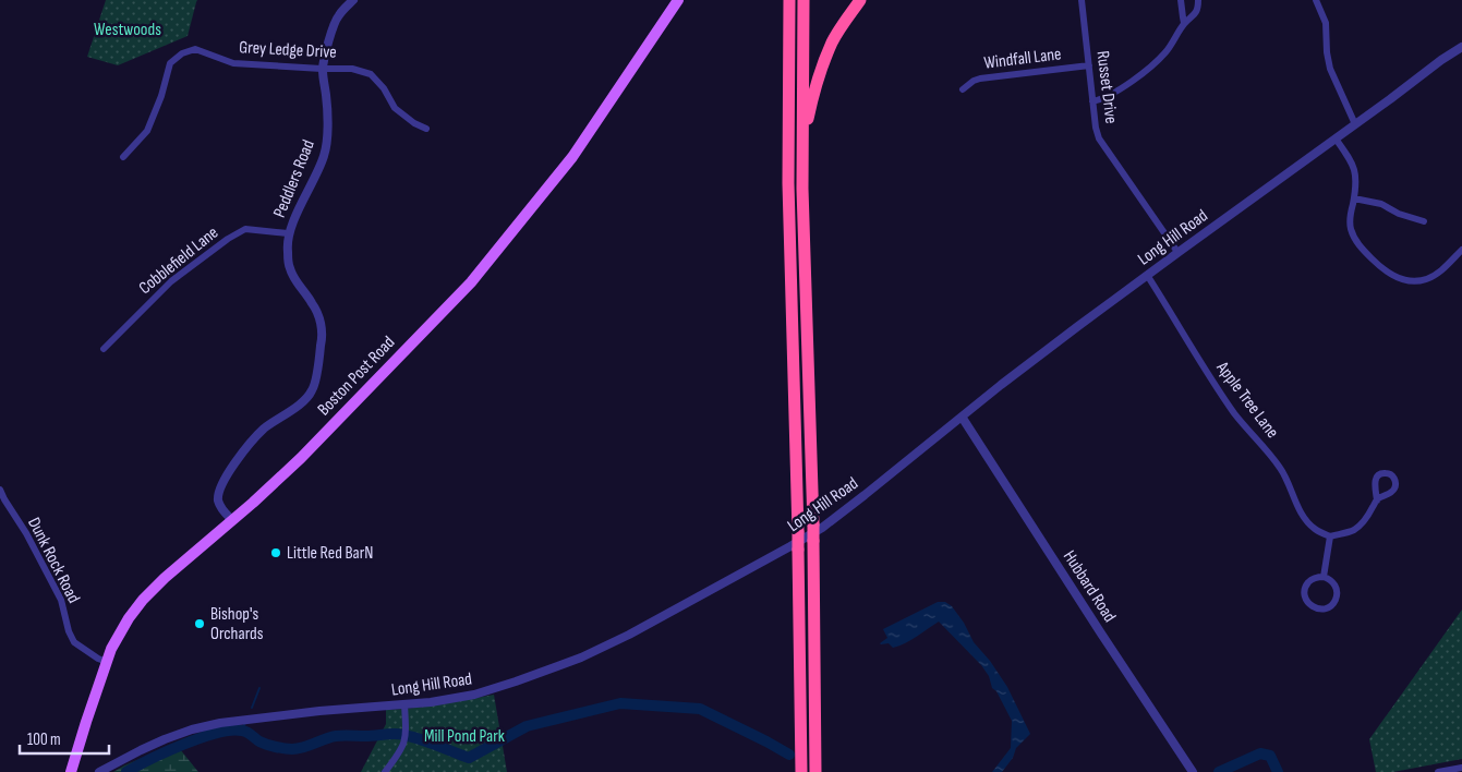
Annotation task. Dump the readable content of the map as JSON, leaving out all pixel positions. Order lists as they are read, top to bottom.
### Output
{
  "streets": {
    "main road": ["Boston Post Road"],
    "street": [
      "Grey Ledge Drive",
      "Windfall Lane",
      "Russet Drive",
      "Peddlers Road",
      "Long Hill Road",
      "Cobblefield Lane",
      "Apple Tree Lane",
      "Dunk Rock Road",
      "Hubbard Road"
    ]
  },
  "crossings": [
    ["Grey Ledge Drive", "Peddlers Road"],
    ["Windfall Lane", "Russet Drive"],
    ["Russet Drive", "Long Hill Road"],
    ["Peddlers Road", "Cobblefield Lane"],
    ["Peddlers Road", "Boston Post Road"],
    ["Long Hill Road", "Apple Tree Lane"],
    ["Long Hill Road", "Hubbard Road"],
    ["Boston Post Road", "Dunk Rock Road"]
  ],
  "parks": ["Westwoods", "Mill Pond Park"],
  "places": ["Little Red BarN", "Bishop's Orchards"],
  "scale_bar": "100 m"
}
